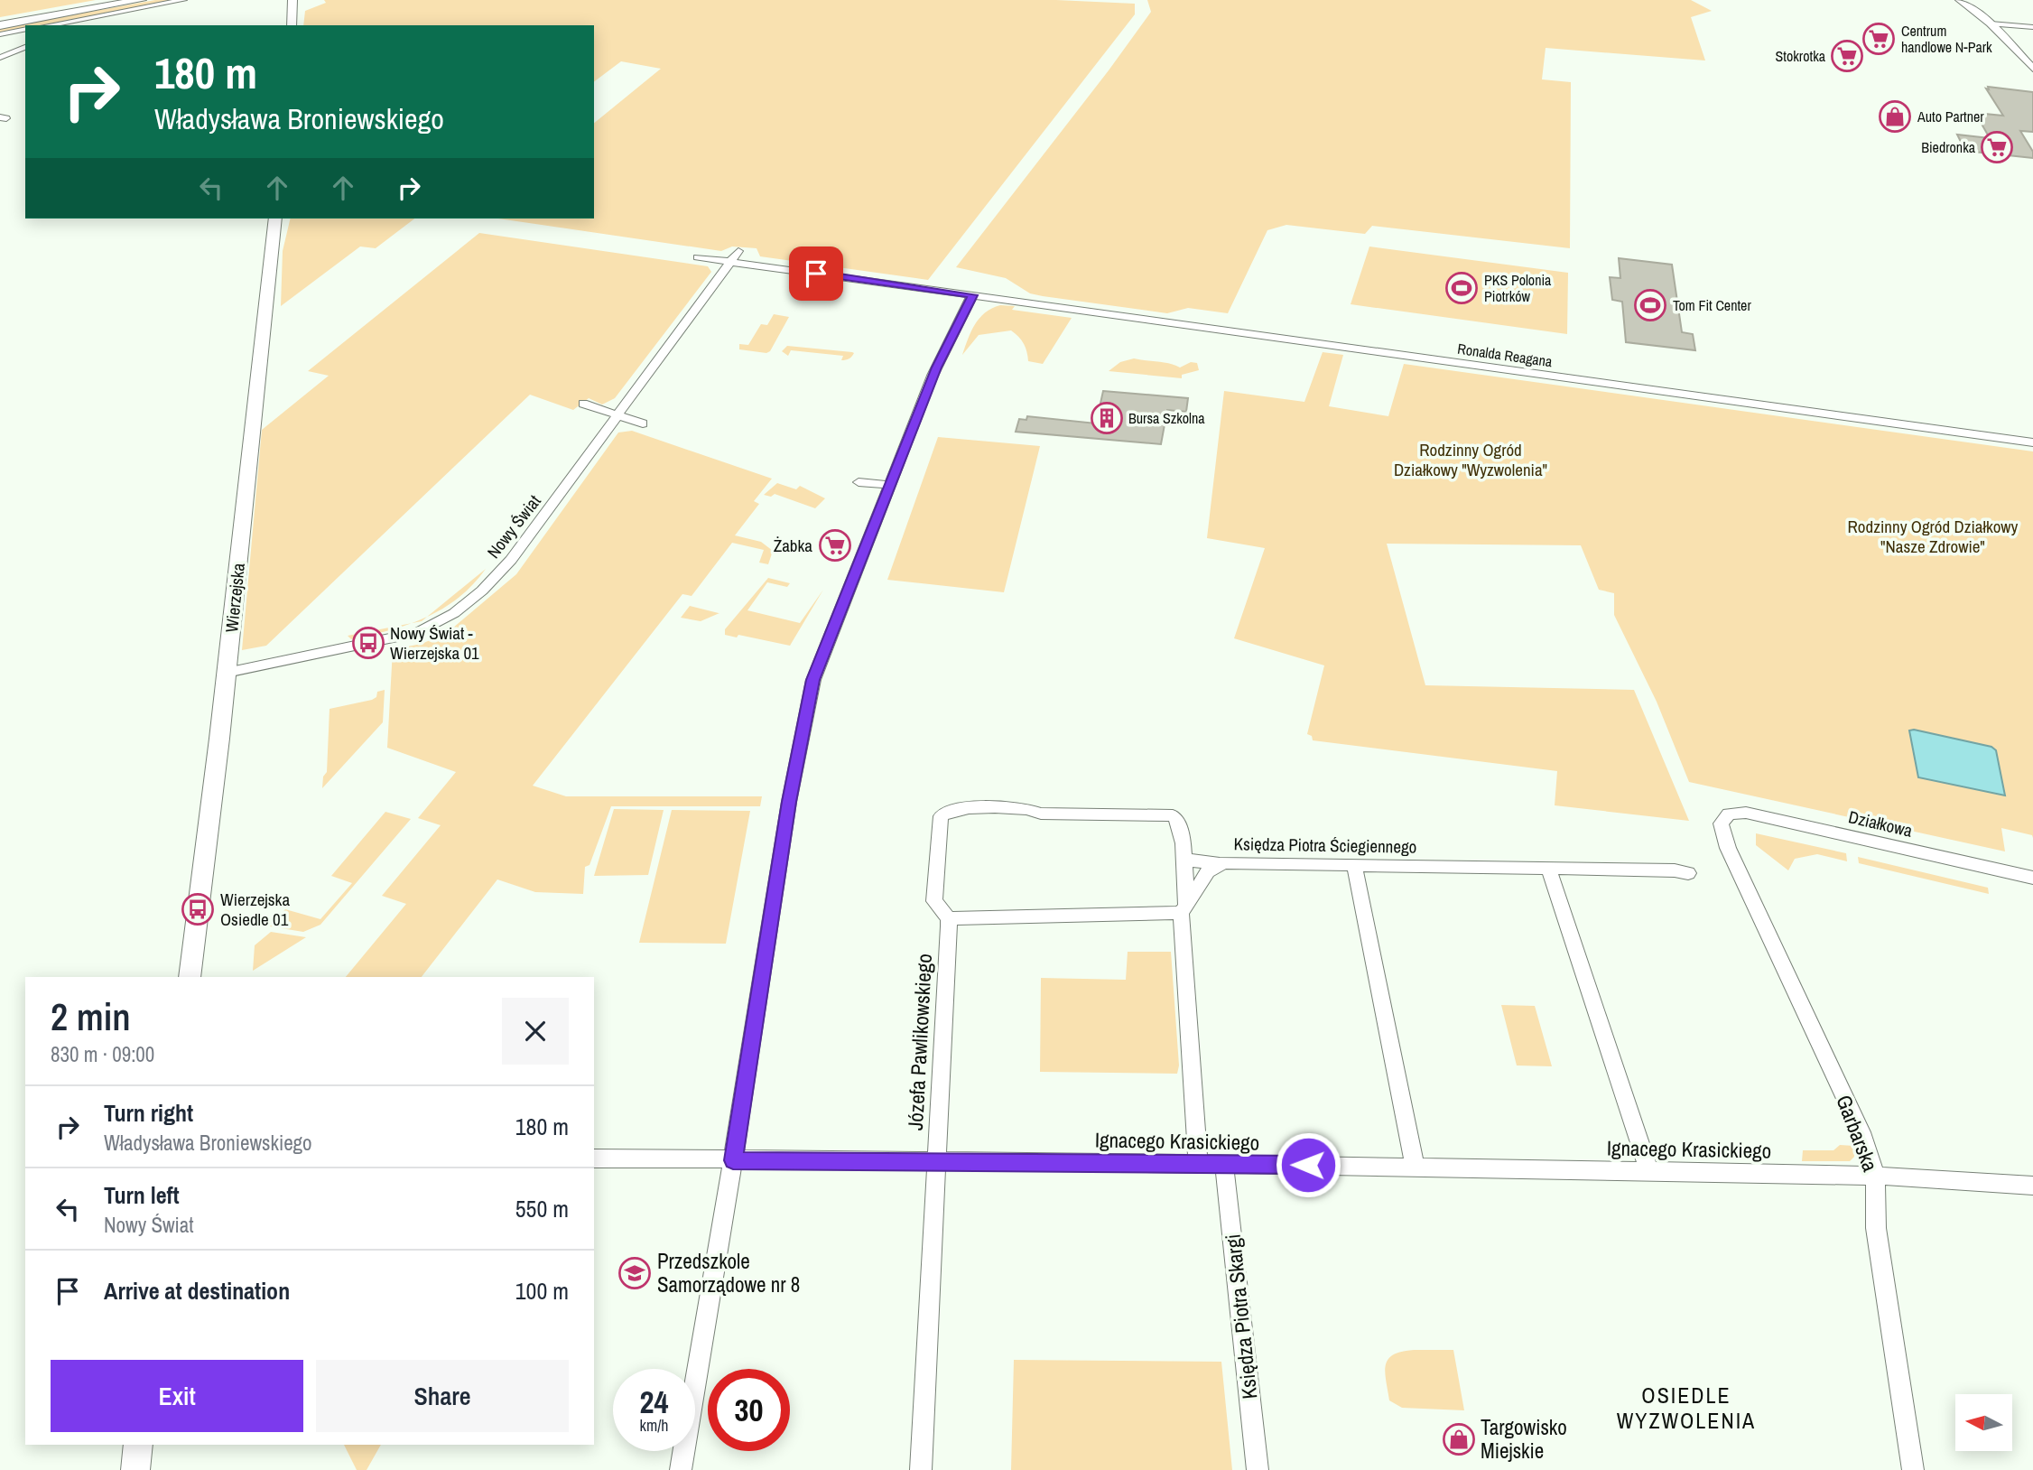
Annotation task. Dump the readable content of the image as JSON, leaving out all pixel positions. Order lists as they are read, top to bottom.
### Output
{
  "streets": {
    "street": [
      "Ronalda Reagana",
      "Nowy Świat",
      "Wierzejska",
      "Działkowa",
      "Księdza Piotra Ściegiennego",
      "Józefa Pawlikowskiego",
      "Garbarska",
      "Ignacego Krasickiego",
      "Księdza Piotra Skargi"
    ]
  },
  "crossings": [
    ["Nowy Świat", "Wierzejska"],
    ["Działkowa", "Garbarska"],
    ["Józefa Pawlikowskiego", "Ignacego Krasickiego"],
    ["Garbarska", "Ignacego Krasickiego"],
    ["Ignacego Krasickiego", "Księdza Piotra Skargi"]
  ],
  "districts": ["OSIEDLE WYZWOLENIA"],
  "parks": ["Rodzinny Ogród Działkowy \"Wyzwolenia\"", "Rodzinny Ogród Działkowy \"Nasze Zdrowie\""],
  "places": {
    "supermarket": [
      "Centrum handlowe N-Park",
      "Stokrotka",
      "Biedronka",
      "Żabka"
    ],
    "shop": ["Auto Partner", "Targowisko Miejskie"],
    "sports": ["PKS Polonia Piotrków", "Tom Fit Center"],
    "building": ["Bursa Szkolna"],
    "bus stop": ["Nowy Świat - Wierzejska 01", "Wierzejska Osiedle 01"],
    "school or university": ["Przedszkole Samorządowe nr 8"]
  },
  "north": "left",
  "page": {
    "turn": ["180 m", "Władysława Broniewskiego"],
    "heading": ["2 min", "830 m · 09:00"],
    "list": [
      {
        "name": "Turn right",
        "note": "Władysława Broniewskiego",
        "value": "180 m"
      },
      {
        "name": "Turn left",
        "note": "Nowy Świat",
        "value": "550 m"
      },
      {
        "name": "Arrive at destination",
        "value": "100 m"
      }
    ],
    "buttons": ["Exit", "Share"],
    "speed": "24 km/h",
    "limit": "30"
  }
}
